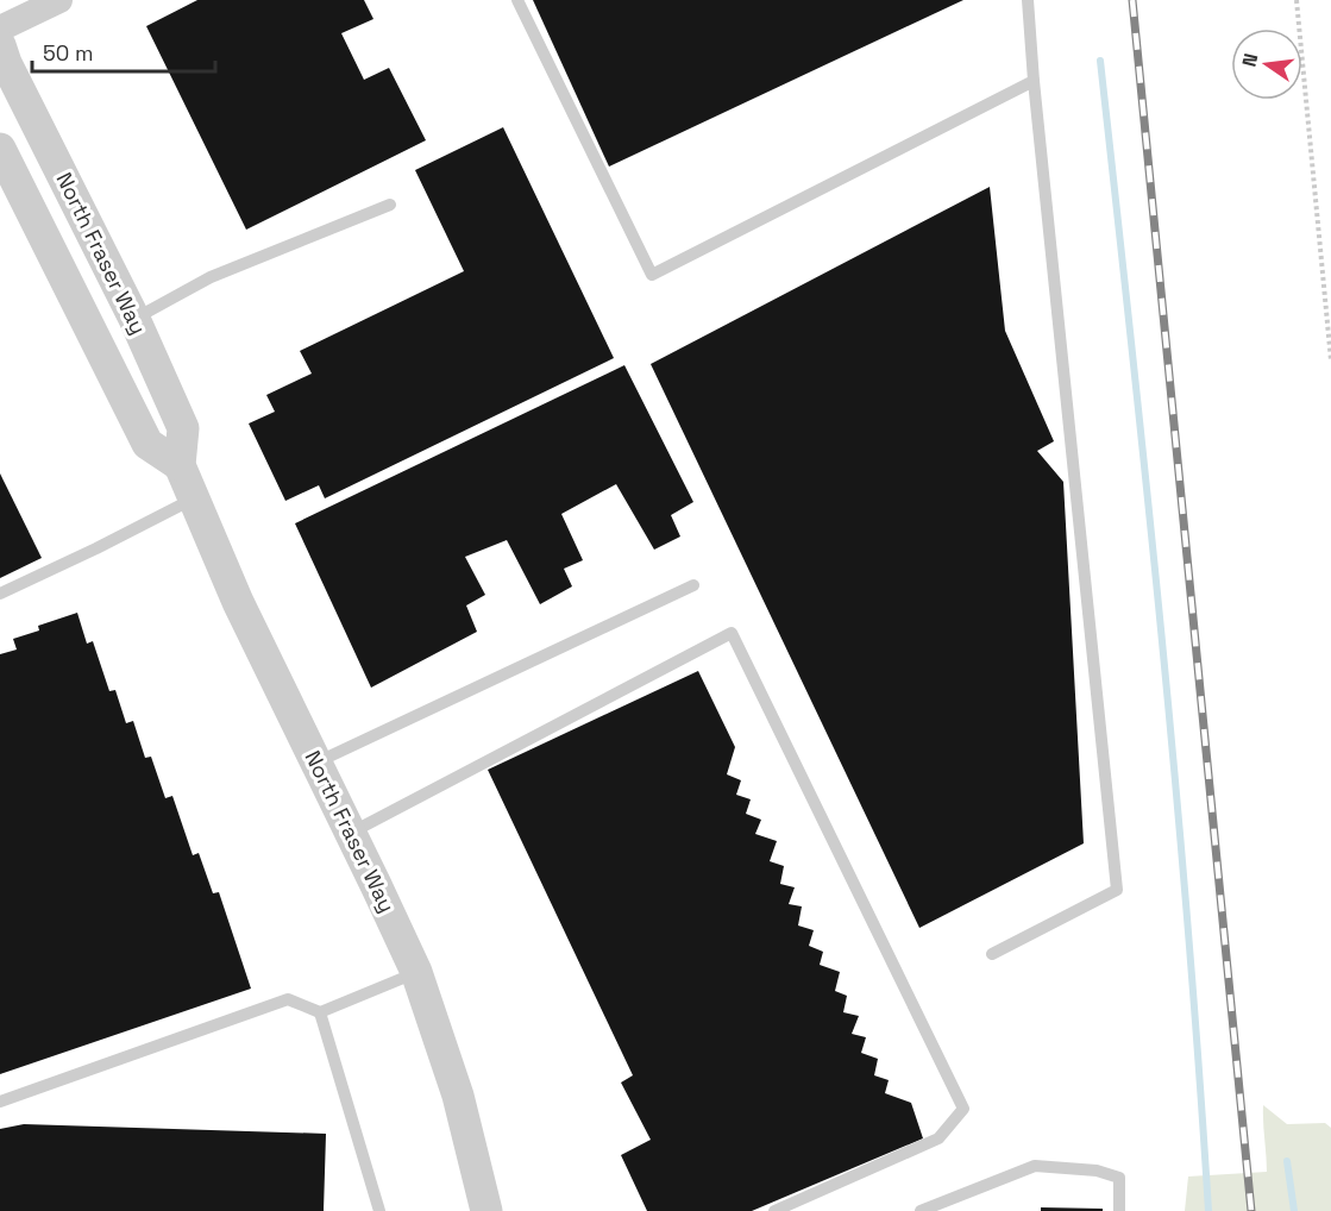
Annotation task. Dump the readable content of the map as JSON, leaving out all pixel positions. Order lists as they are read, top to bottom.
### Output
{
  "streets": {
    "street": ["North Fraser Way"]
  },
  "scale_bar": "50 m",
  "north": "left"
}
